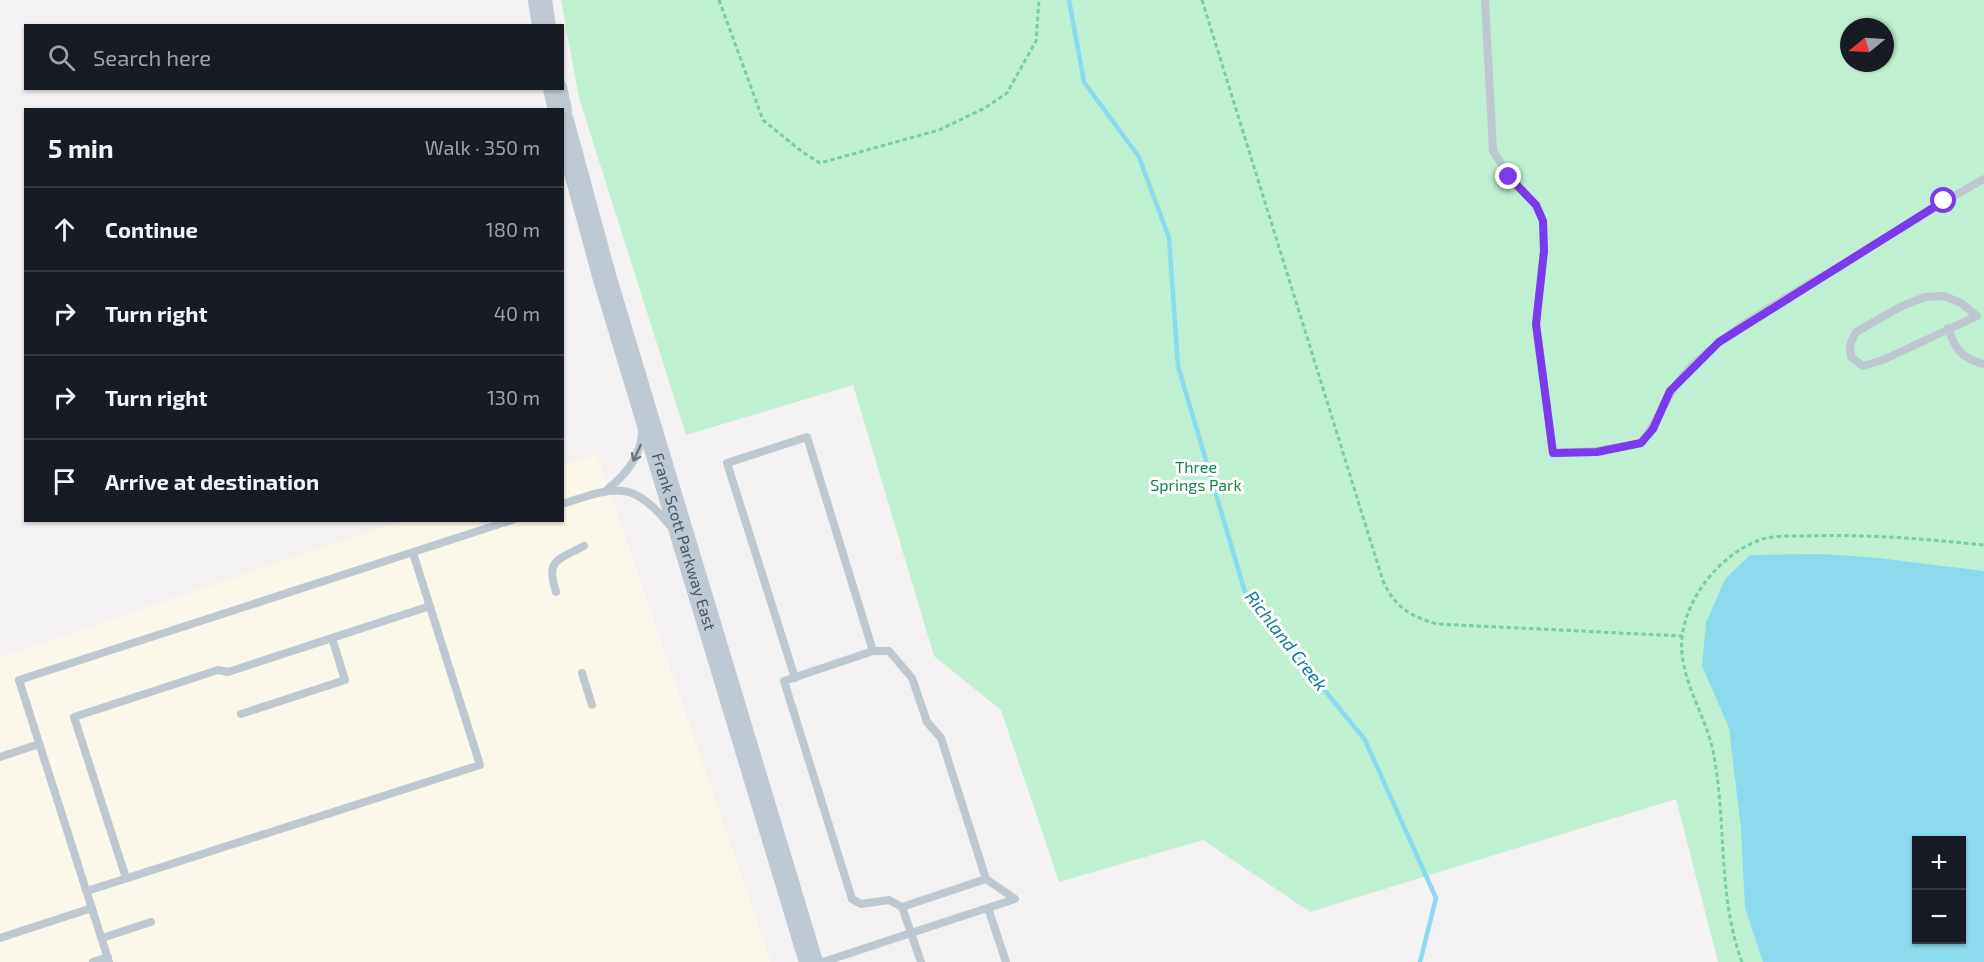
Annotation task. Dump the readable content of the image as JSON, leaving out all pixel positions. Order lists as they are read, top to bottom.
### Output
{
  "streets": {
    "main road": ["Frank Scott Parkway East"]
  },
  "water": ["Richland Creek"],
  "parks": ["Three Springs Park"],
  "north": "left",
  "page": {
    "search": "Search here",
    "heading": ["5 min", "Walk · 350 m"],
    "list": [
      ["Continue", "180 m"],
      ["Turn right", "40 m"],
      ["Turn right", "130 m"],
      "Arrive at destination"
    ],
    "map_buttons": ["+", "−"]
  }
}
